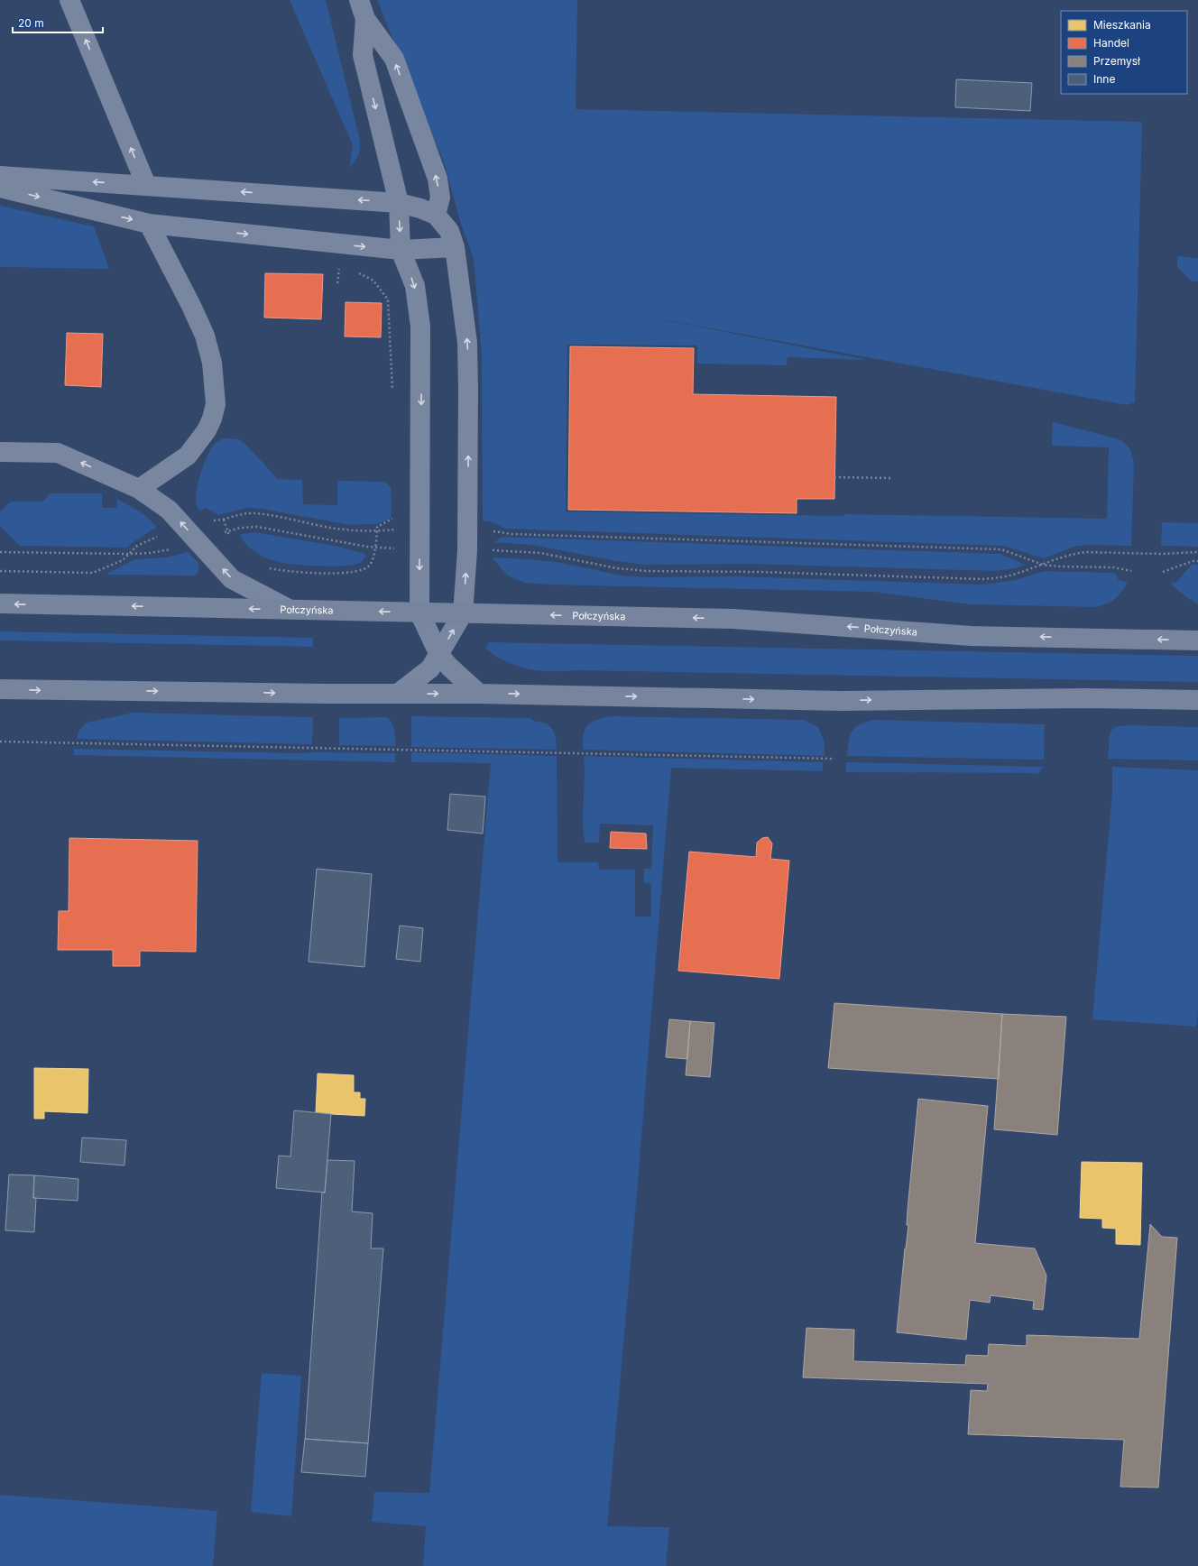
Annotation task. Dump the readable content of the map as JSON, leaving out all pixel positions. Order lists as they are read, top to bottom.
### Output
{
  "streets": {
    "main road": ["Połczyńska"]
  },
  "legend": [
    "Mieszkania",
    "Handel",
    "Przemysł",
    "Inne"
  ],
  "scale_bar": "20 m"
}
